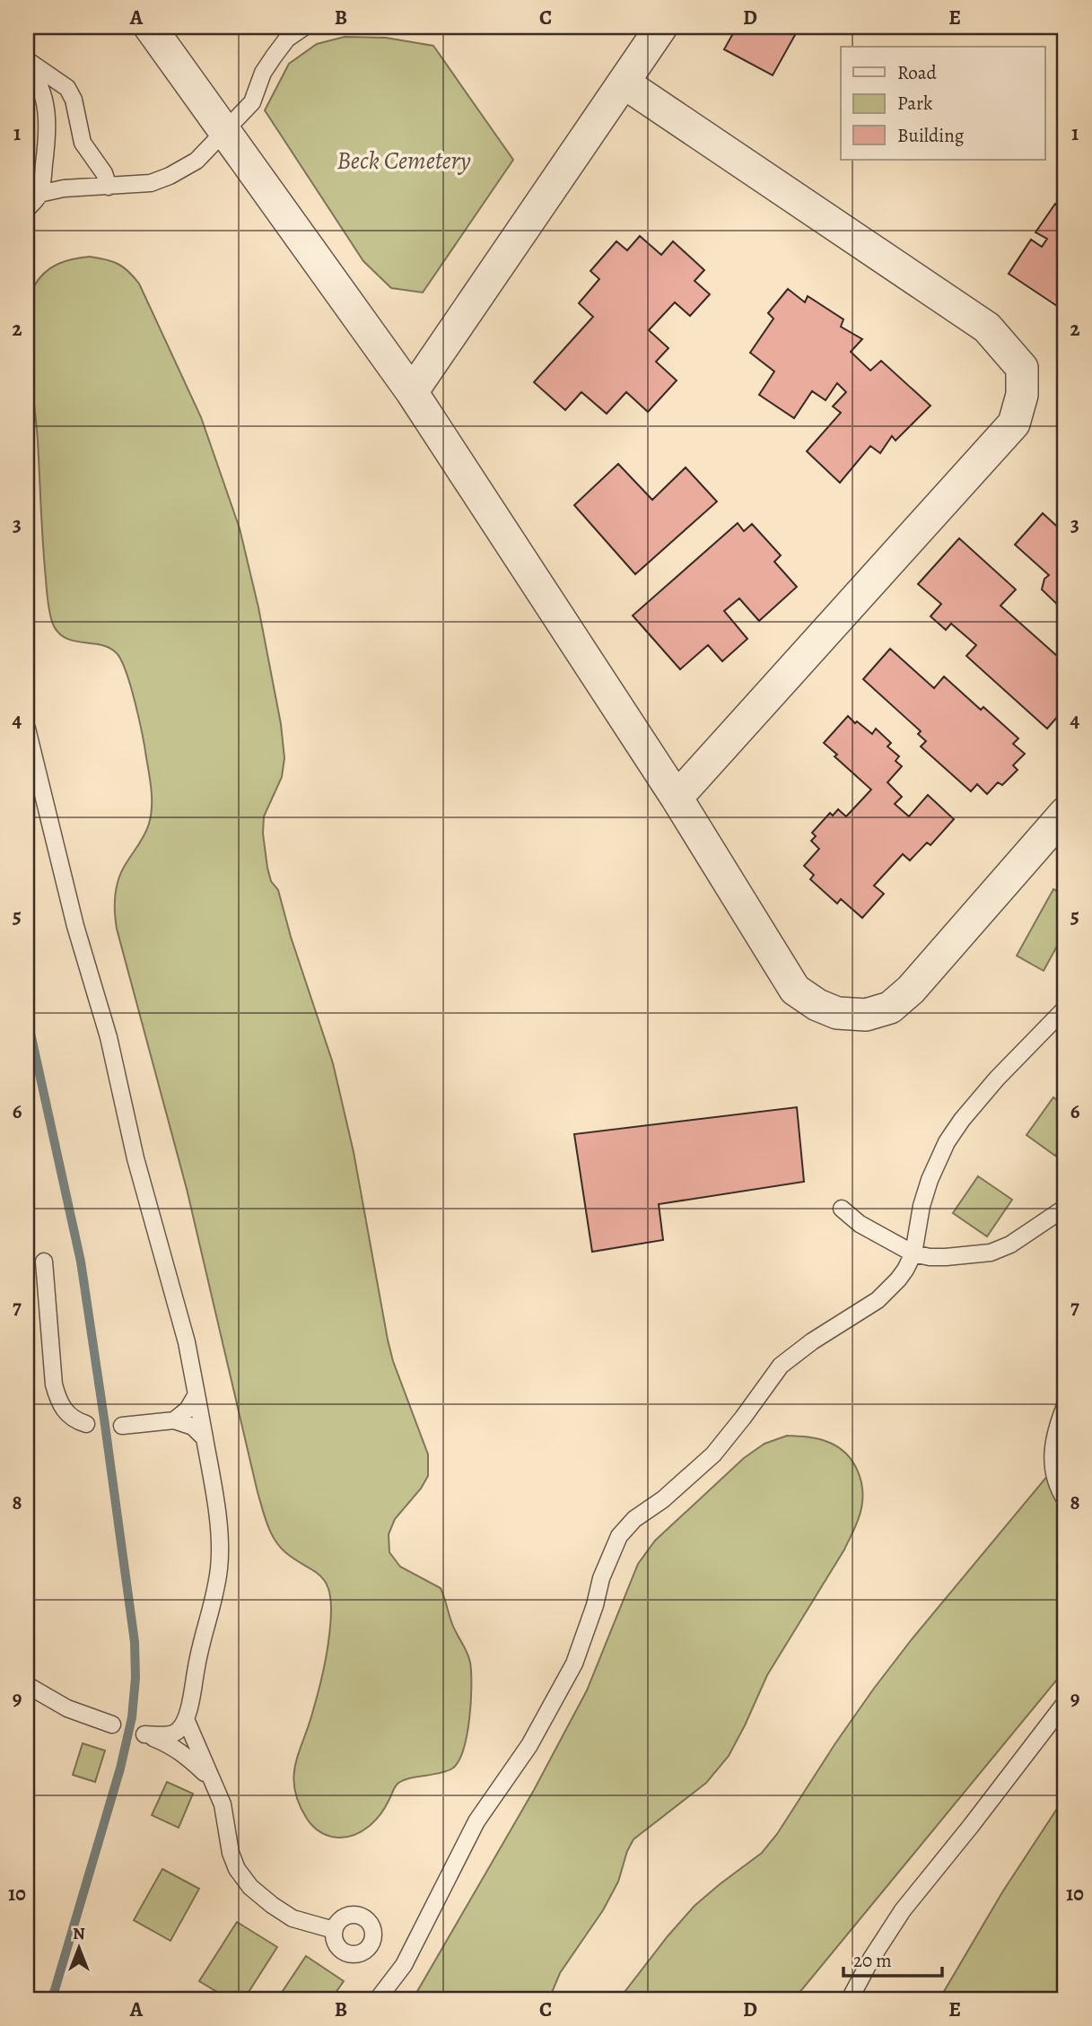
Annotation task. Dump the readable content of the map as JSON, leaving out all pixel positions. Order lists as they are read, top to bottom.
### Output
{
  "parks": ["Beck Cemetery"],
  "legend": ["Road", "Park", "Building"],
  "scale_bar": "20 m",
  "north": "top",
  "grid": {
    "columns": [
      "A",
      "B",
      "C",
      "D",
      "E"
    ],
    "rows": [
      "1",
      "2",
      "3",
      "4",
      "5",
      "6",
      "7",
      "8",
      "9",
      "10"
    ]
  }
}
